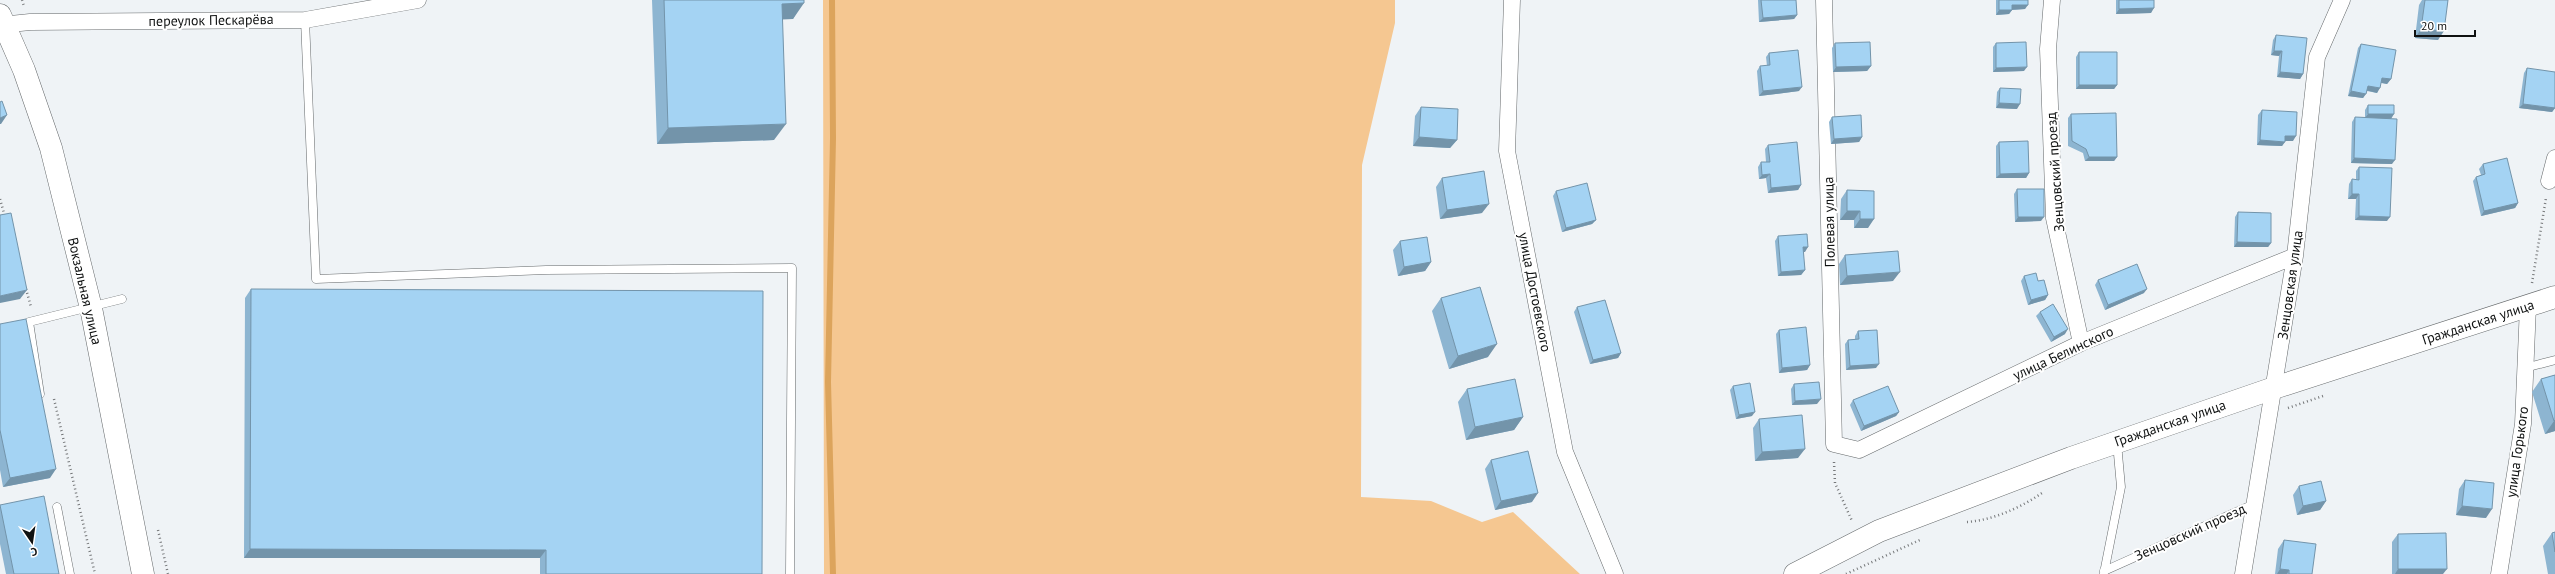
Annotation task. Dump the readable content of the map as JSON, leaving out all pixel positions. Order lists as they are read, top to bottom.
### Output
{
  "streets": {
    "main road": ["Вокзальная улица", "Гражданская улица"],
    "street": [
      "переулок Пескарёва",
      "Зенцовский проезд",
      "Полевая улица",
      "Зенцовская улица",
      "улица Достоевского",
      "улица Белинского",
      "улица Горького"
    ]
  },
  "crossings": [
    ["переулок Пескарёва", "Вокзальная улица"],
    ["Зенцовский проезд", "Зенцовская улица"],
    ["Зенцовский проезд", "улица Белинского"],
    ["Полевая улица", "улица Белинского"],
    ["Зенцовская улица", "Гражданская улица"],
    ["Зенцовская улица", "улица Белинского"],
    ["Гражданская улица", "улица Горького"]
  ],
  "scale_bar": "20 m",
  "north": "bottom"
}
